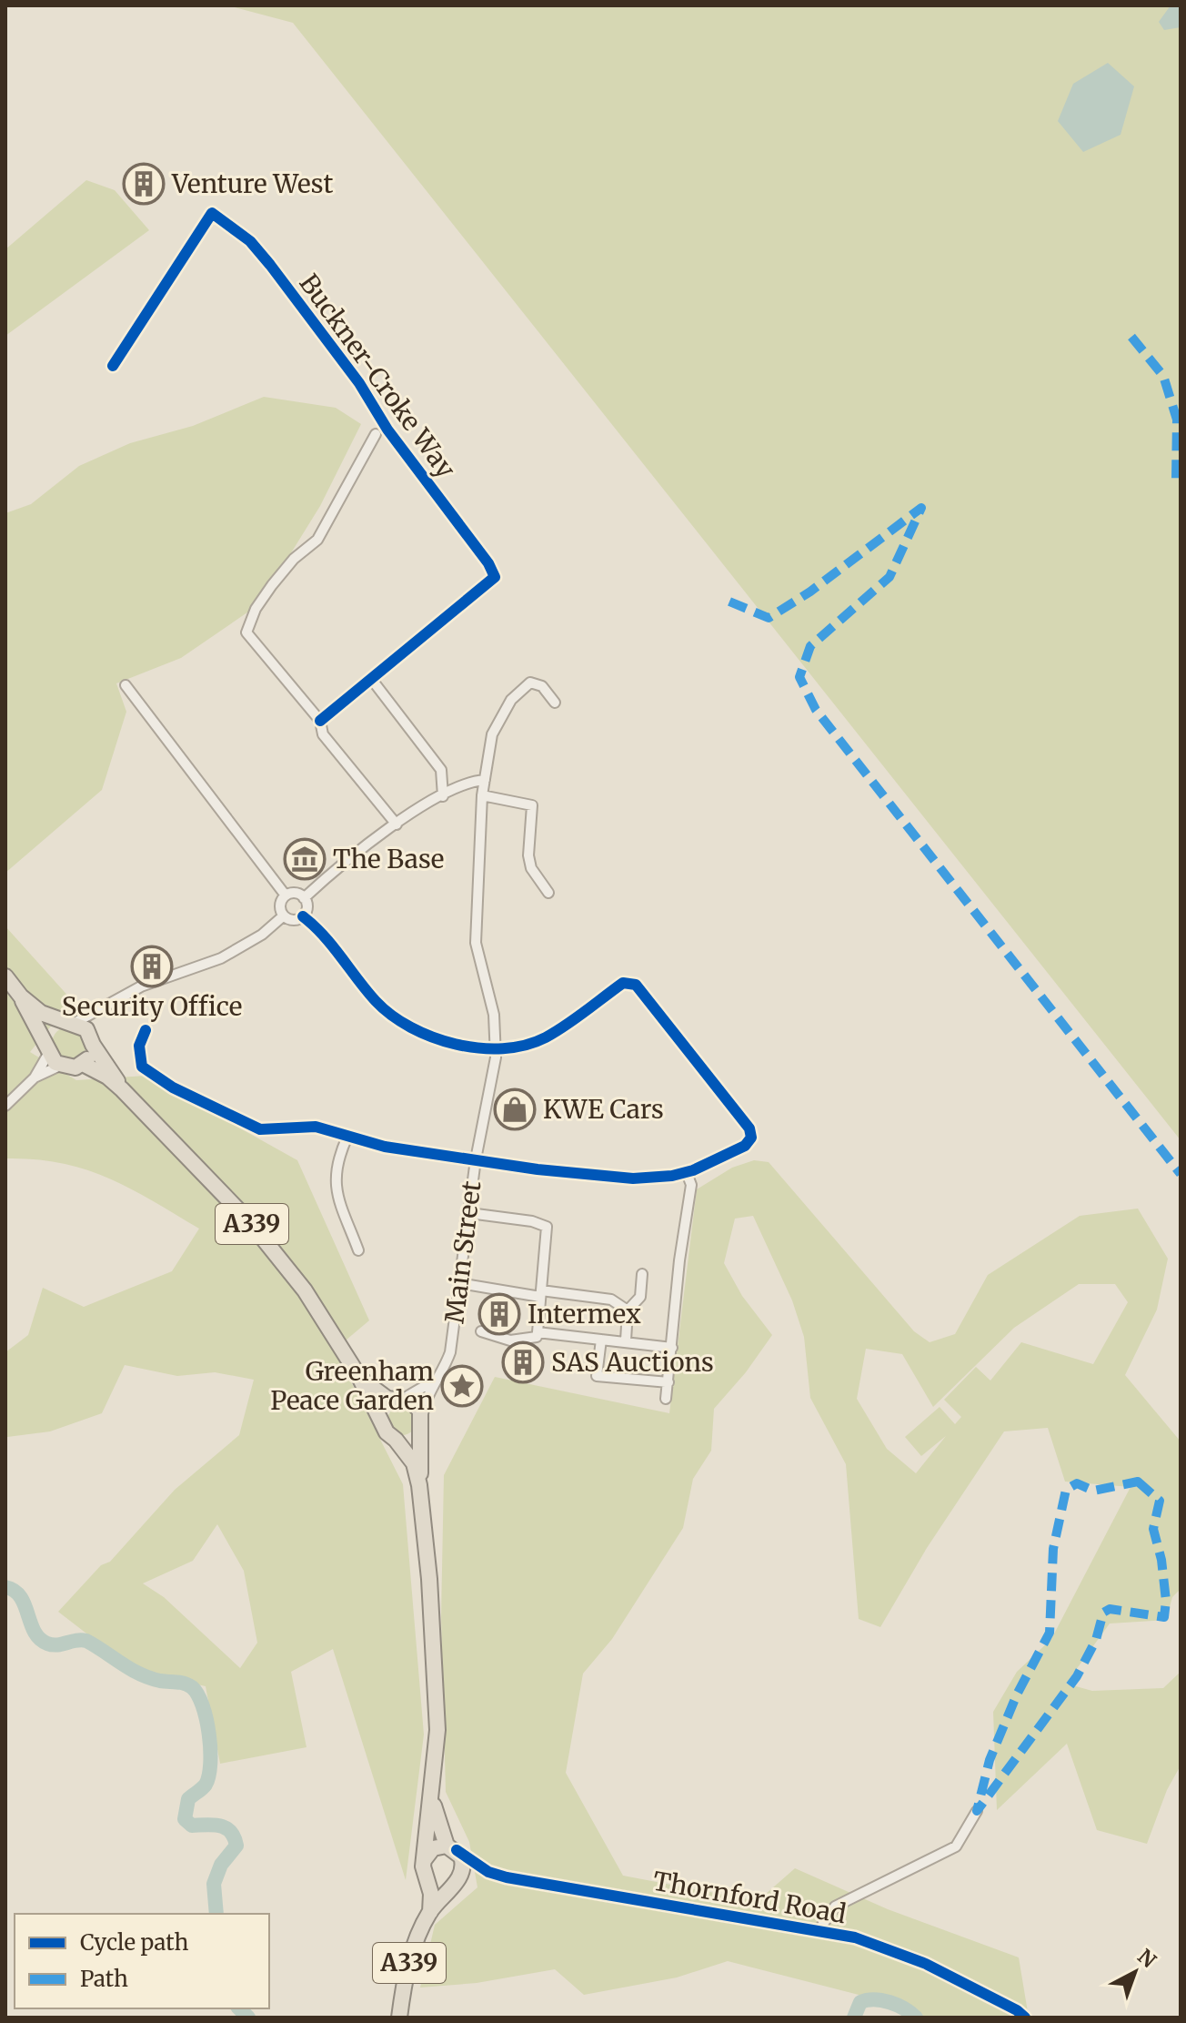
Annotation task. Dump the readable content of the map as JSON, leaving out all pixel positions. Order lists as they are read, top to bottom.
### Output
{
  "streets": {
    "highway": ["A339"],
    "street": ["Buckner-Croke Way", "Main Street", "Thornford Road"]
  },
  "crossings": [
    ["A339", "Main Street"],
    ["A339", "Thornford Road"]
  ],
  "places": {
    "building": [
      "Venture West",
      "Security Office",
      "Intermex",
      "SAS Auctions"
    ],
    "museum": ["The Base"],
    "shop": ["KWE Cars"],
    "place": ["Greenham Peace Garden"]
  },
  "legend": ["Cycle path", "Path"],
  "north": "top right"
}
